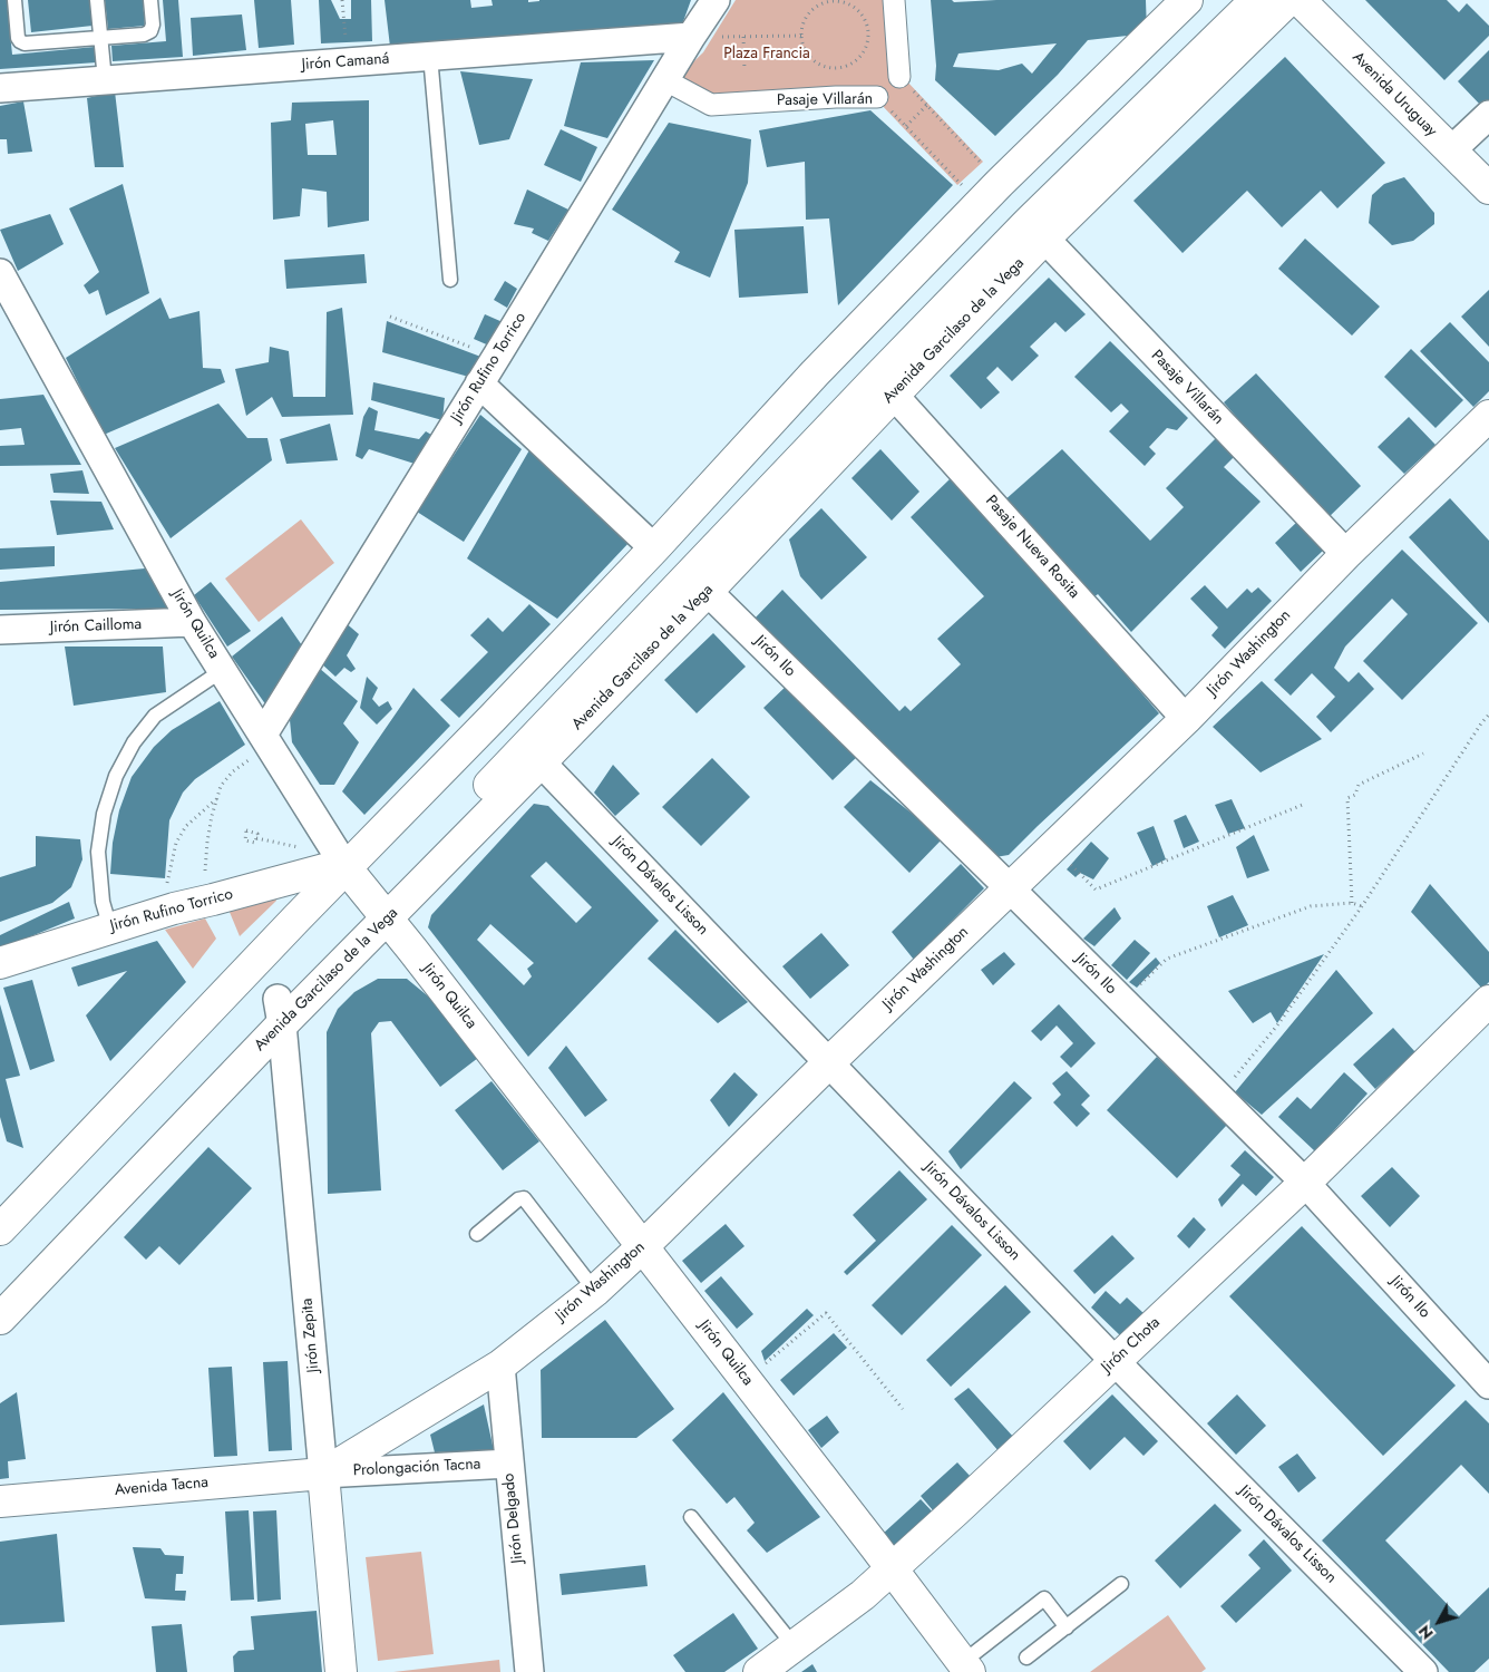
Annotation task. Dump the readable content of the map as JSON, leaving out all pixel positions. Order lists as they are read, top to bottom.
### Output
{
  "streets": {
    "main road": [
      "Avenida Uruguay",
      "Avenida Garcilaso de la Vega",
      "Jirón Rufino Torrico",
      "Jirón Quilca",
      "Jirón Washington",
      "Jirón Zepita",
      "Jirón Chota",
      "Avenida Tacna"
    ],
    "street": [
      "Jirón Camaná",
      "Pasaje Villarán",
      "Pasaje Nueva Rosita",
      "Jirón Cailloma",
      "Jirón Ilo",
      "Jirón Dávalos Lisson",
      "Prolongación Tacna",
      "Jirón Delgado"
    ]
  },
  "crossings": [
    ["Jirón Camaná", "Jirón Rufino Torrico"],
    ["Pasaje Villarán", "Avenida Garcilaso de la Vega"],
    ["Pasaje Villarán", "Jirón Rufino Torrico"],
    ["Pasaje Villarán", "Jirón Washington"],
    ["Avenida Garcilaso de la Vega", "Pasaje Nueva Rosita"],
    ["Avenida Garcilaso de la Vega", "Jirón Quilca"],
    ["Avenida Garcilaso de la Vega", "Jirón Ilo"],
    ["Avenida Garcilaso de la Vega", "Jirón Dávalos Lisson"],
    ["Avenida Garcilaso de la Vega", "Jirón Zepita"],
    ["Jirón Rufino Torrico", "Jirón Quilca"],
    ["Pasaje Nueva Rosita", "Jirón Washington"],
    ["Jirón Quilca", "Jirón Cailloma"],
    ["Jirón Quilca", "Jirón Washington"],
    ["Jirón Quilca", "Jirón Chota"],
    ["Jirón Washington", "Jirón Ilo"],
    ["Jirón Washington", "Jirón Dávalos Lisson"],
    ["Jirón Washington", "Jirón Zepita"],
    ["Jirón Washington", "Prolongación Tacna"],
    ["Jirón Washington", "Avenida Tacna"],
    ["Jirón Washington", "Jirón Delgado"],
    ["Jirón Ilo", "Jirón Chota"],
    ["Jirón Dávalos Lisson", "Jirón Chota"],
    ["Jirón Zepita", "Prolongación Tacna"],
    ["Jirón Zepita", "Avenida Tacna"],
    ["Prolongación Tacna", "Avenida Tacna"],
    ["Prolongación Tacna", "Jirón Delgado"]
  ],
  "parks": ["Plaza Francia"],
  "north": "bottom left"
}
